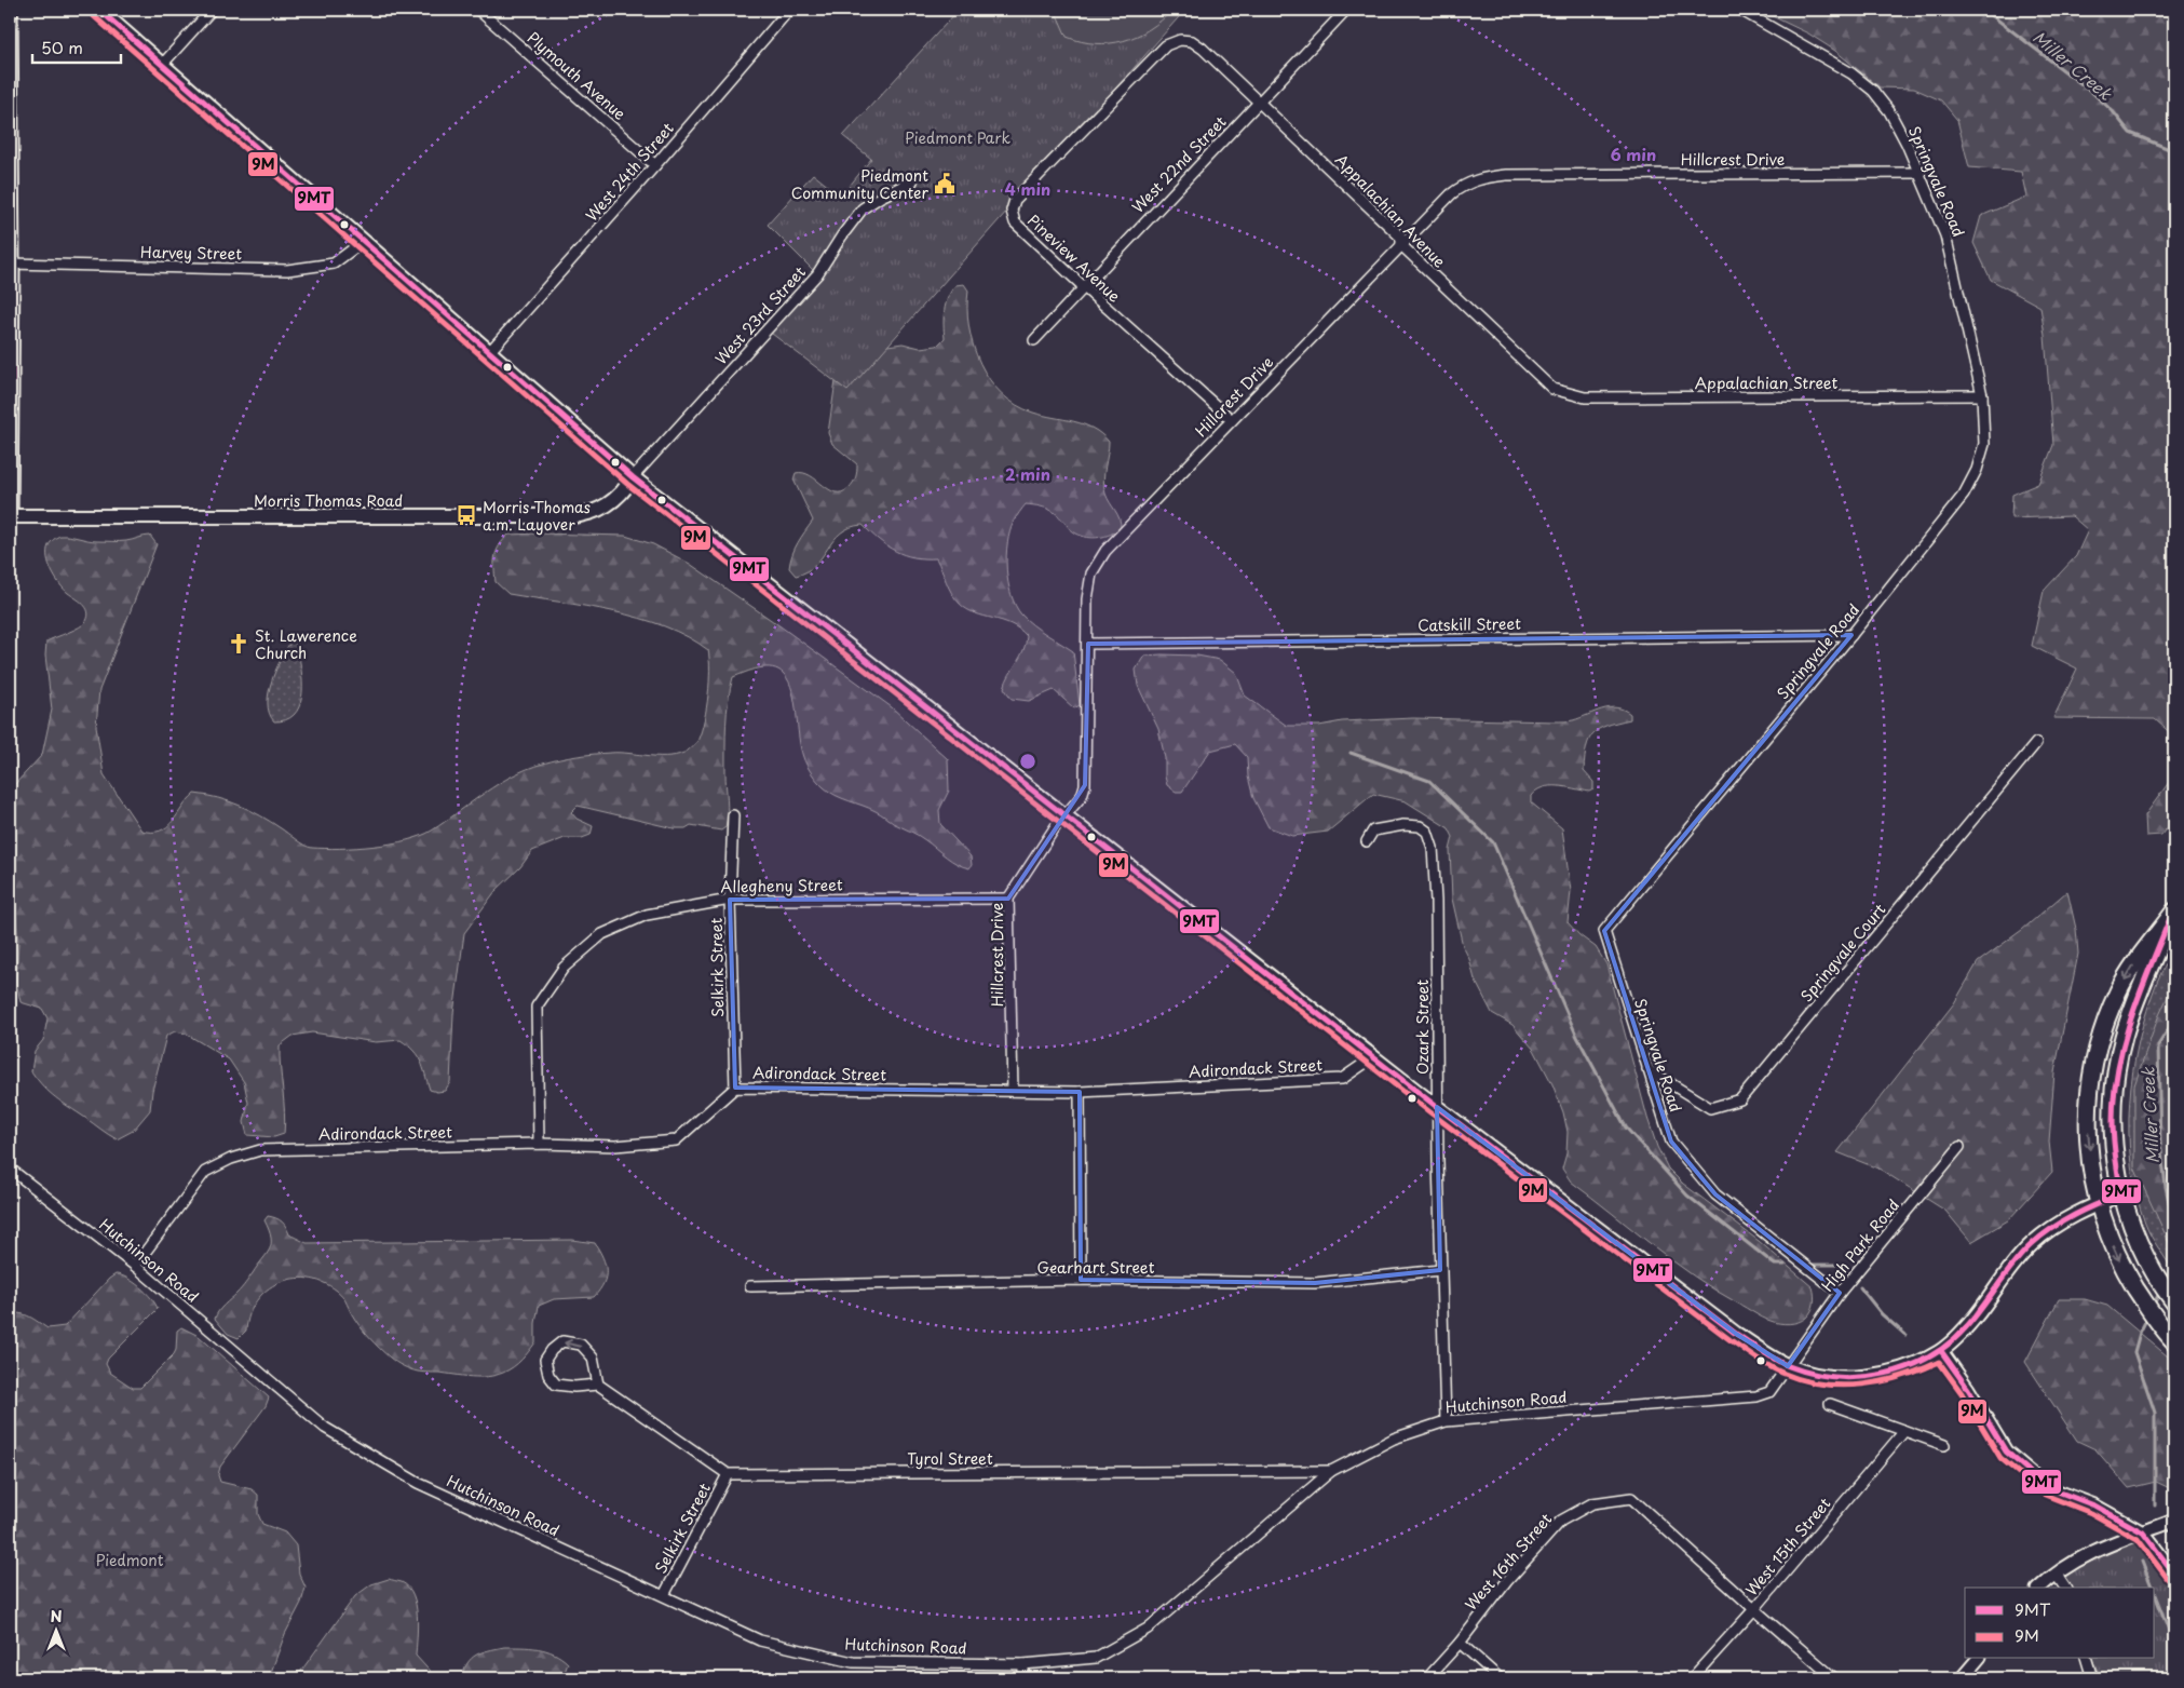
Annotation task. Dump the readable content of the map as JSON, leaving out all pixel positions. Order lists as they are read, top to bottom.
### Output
{
  "streets": {
    "main road": ["Morris Thomas Road"],
    "street": [
      "Plymouth Avenue",
      "Hillcrest Drive",
      "West 22nd Street",
      "West 24th Street",
      "Springvale Road",
      "Appalachian Avenue",
      "Harvey Street",
      "Pineview Avenue",
      "West 23rd Street",
      "Appalachian Street",
      "Catskill Street",
      "Allegheny Street",
      "Springvale Court",
      "Selkirk Street",
      "Ozark Street",
      "Adirondack Street",
      "High Park Road",
      "Hutchinson Road",
      "Gearhart Street",
      "Tyrol Street",
      "West 15th Street",
      "West 16th Street"
    ]
  },
  "crossings": [
    ["Plymouth Avenue", "West 24th Street"],
    ["Hillcrest Drive", "Springvale Road"],
    ["Hillcrest Drive", "Appalachian Avenue"],
    ["Hillcrest Drive", "Pineview Avenue"],
    ["Hillcrest Drive", "Catskill Street"],
    ["Hillcrest Drive", "Allegheny Street"],
    ["Hillcrest Drive", "Adirondack Street"],
    ["West 22nd Street", "Appalachian Avenue"],
    ["West 22nd Street", "Pineview Avenue"],
    ["Springvale Road", "Appalachian Street"],
    ["Springvale Road", "Catskill Street"],
    ["Springvale Road", "Springvale Court"],
    ["Springvale Road", "High Park Road"],
    ["Appalachian Avenue", "Pineview Avenue"],
    ["Appalachian Avenue", "Appalachian Street"],
    ["West 23rd Street", "Morris Thomas Road"],
    ["Allegheny Street", "Selkirk Street"],
    ["Allegheny Street", "Adirondack Street"],
    ["Selkirk Street", "Adirondack Street"],
    ["Selkirk Street", "Hutchinson Road"],
    ["Selkirk Street", "Tyrol Street"],
    ["Ozark Street", "Hutchinson Road"],
    ["Ozark Street", "Gearhart Street"],
    ["Adirondack Street", "Hutchinson Road"],
    ["High Park Road", "Hutchinson Road"],
    ["Hutchinson Road", "Tyrol Street"],
    ["West 15th Street", "West 16th Street"]
  ],
  "water": ["Miller Creek"],
  "parks": ["Piedmont Park", "Piedmont"],
  "places": {
    "public building": ["Piedmont Community Center"],
    "bus stop": ["Morris Thomas a.m. Layover"],
    "church": ["St. Lawerence Church"]
  },
  "lines": ["transit line 9MT", "transit line 9M"],
  "legend": ["9MT", "9M"],
  "scale_bar": "50 m",
  "north": "top",
  "rings": ["6 min", "4 min", "2 min"]
}
